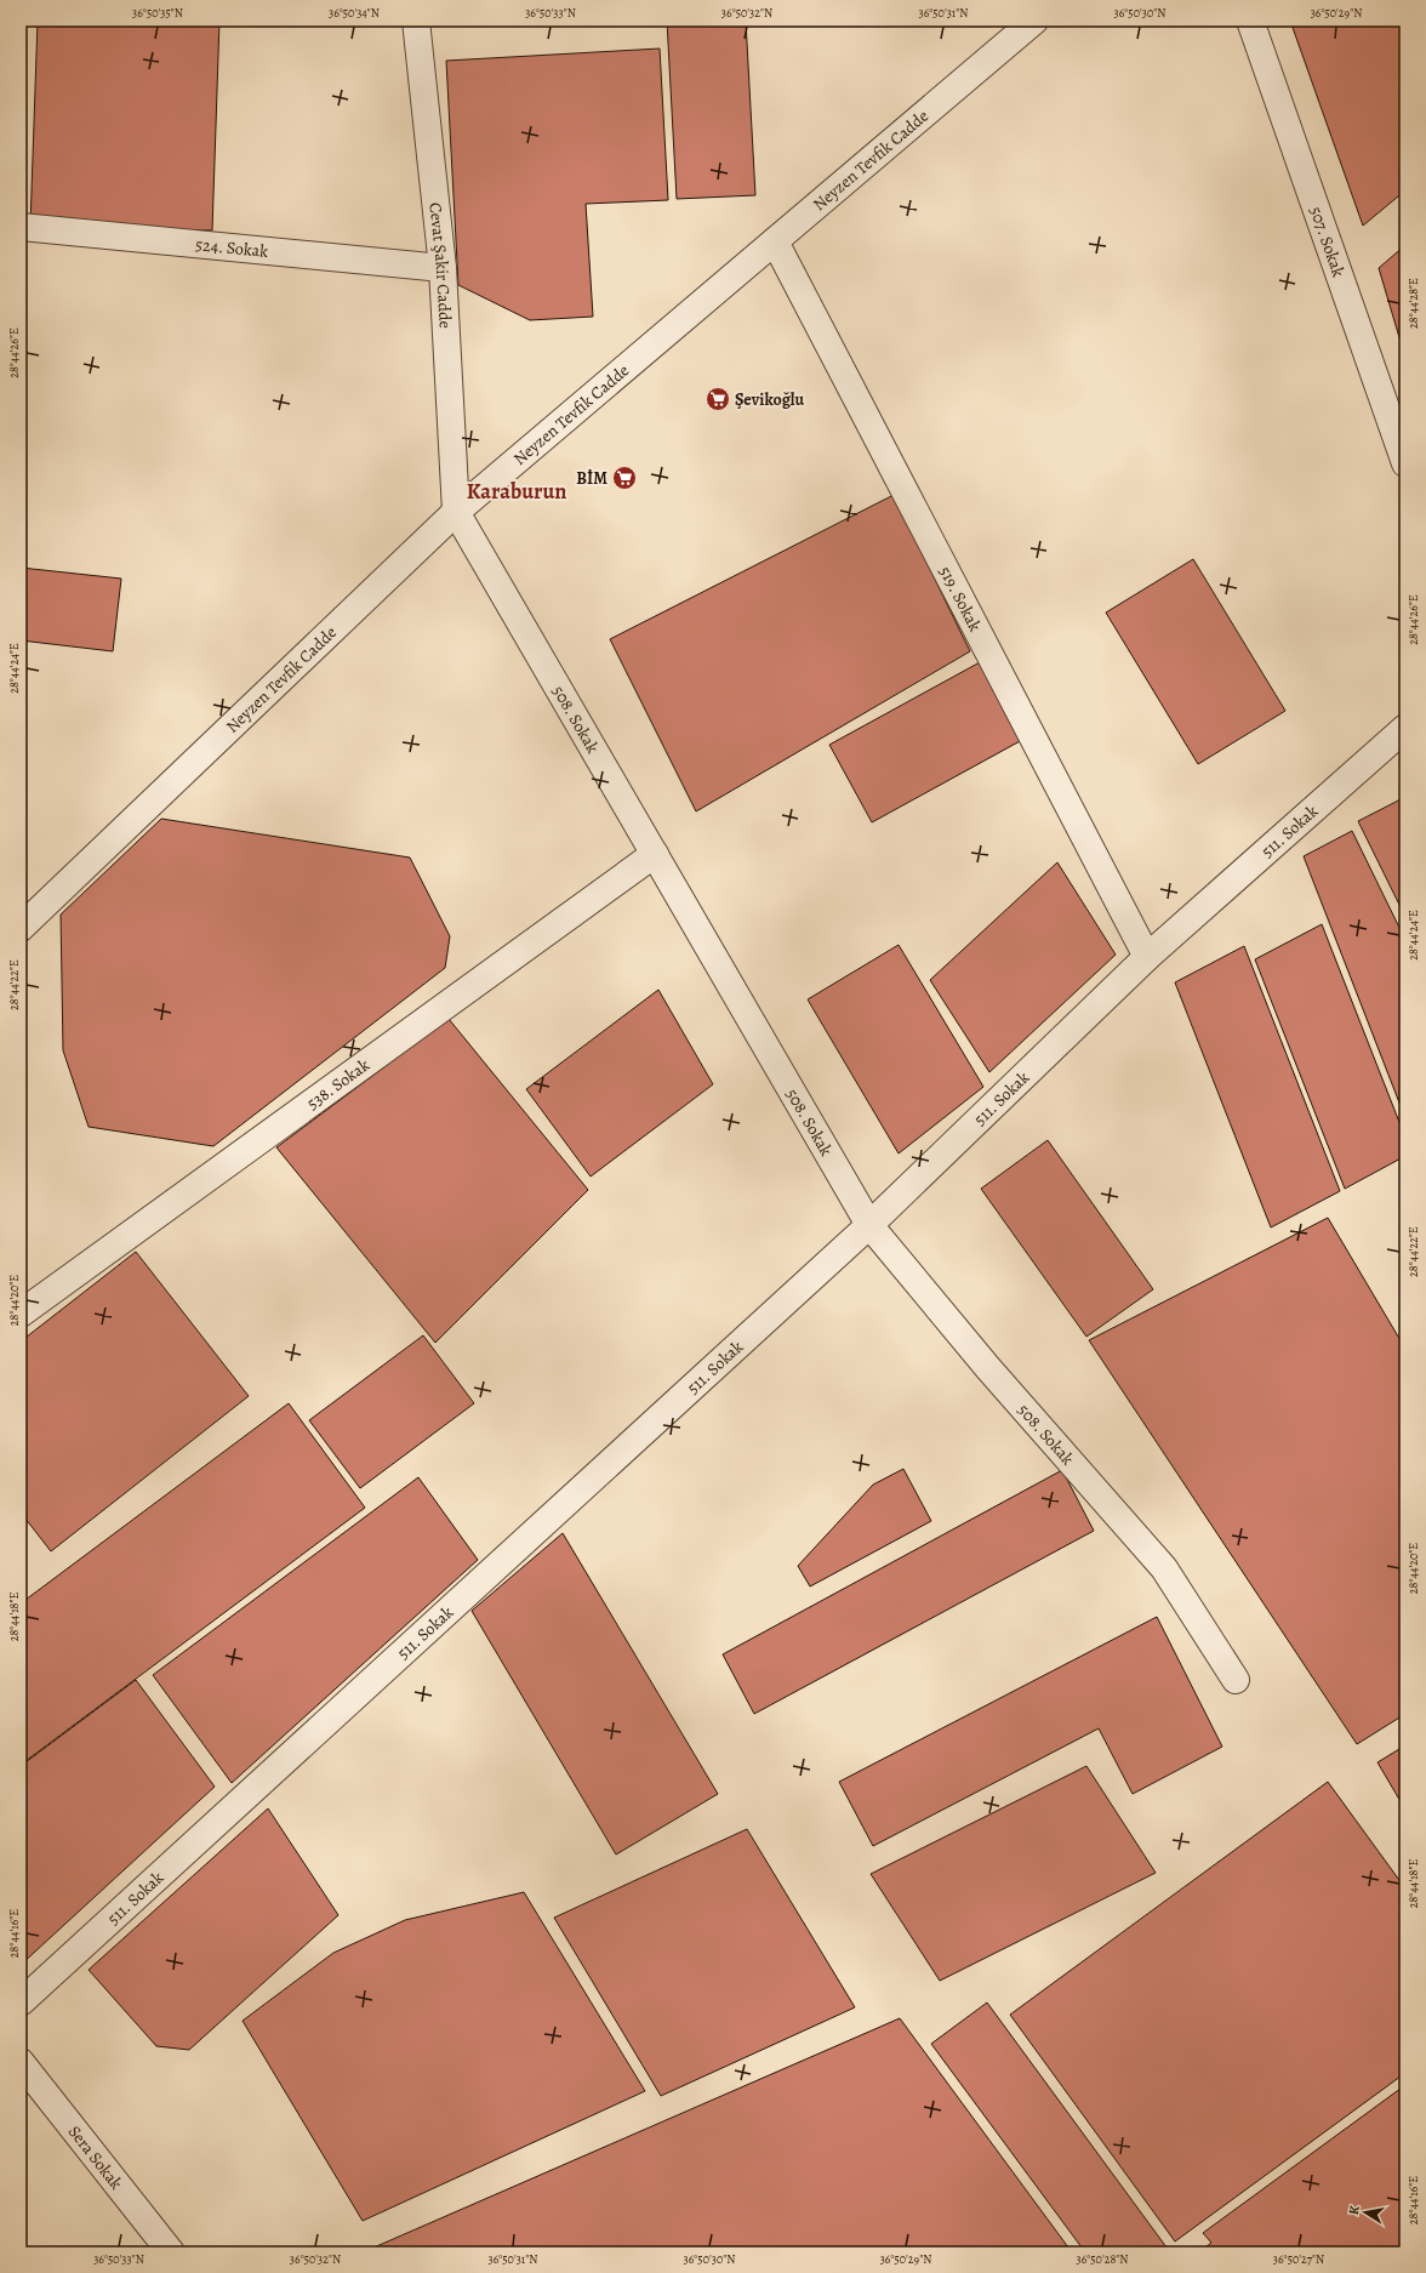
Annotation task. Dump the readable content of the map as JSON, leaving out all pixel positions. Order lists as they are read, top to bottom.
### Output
{
  "streets": {
    "street": [
      "Neyzen Tevfik Cadde",
      "507. Sokak",
      "524. Sokak",
      "Cevat Şakir Cadde",
      "519. Sokak",
      "508. Sokak",
      "511. Sokak",
      "538. Sokak",
      "Sera Sokak"
    ]
  },
  "crossings": [
    ["Neyzen Tevfik Cadde", "Cevat Şakir Cadde"],
    ["Neyzen Tevfik Cadde", "519. Sokak"],
    ["Neyzen Tevfik Cadde", "508. Sokak"],
    ["524. Sokak", "Cevat Şakir Cadde"],
    ["Cevat Şakir Cadde", "508. Sokak"],
    ["519. Sokak", "511. Sokak"],
    ["508. Sokak", "511. Sokak"],
    ["508. Sokak", "538. Sokak"]
  ],
  "districts": ["Karaburun"],
  "places": {
    "supermarket": ["Şevikoğlu", "BİM"]
  },
  "north": "left",
  "coordinates": [
    "36°50'35\"N",
    "36°50'34\"N",
    "36°50'33\"N",
    "36°50'32\"N",
    "36°50'31\"N",
    "36°50'30\"N",
    "36°50'29\"N",
    "28°44'28\"E",
    "28°44'26\"E",
    "28°44'24\"E",
    "28°44'22\"E",
    "28°44'20\"E",
    "28°44'18\"E",
    "28°44'16\"E",
    "36°50'28\"N",
    "36°50'27\"N"
  ]
}
